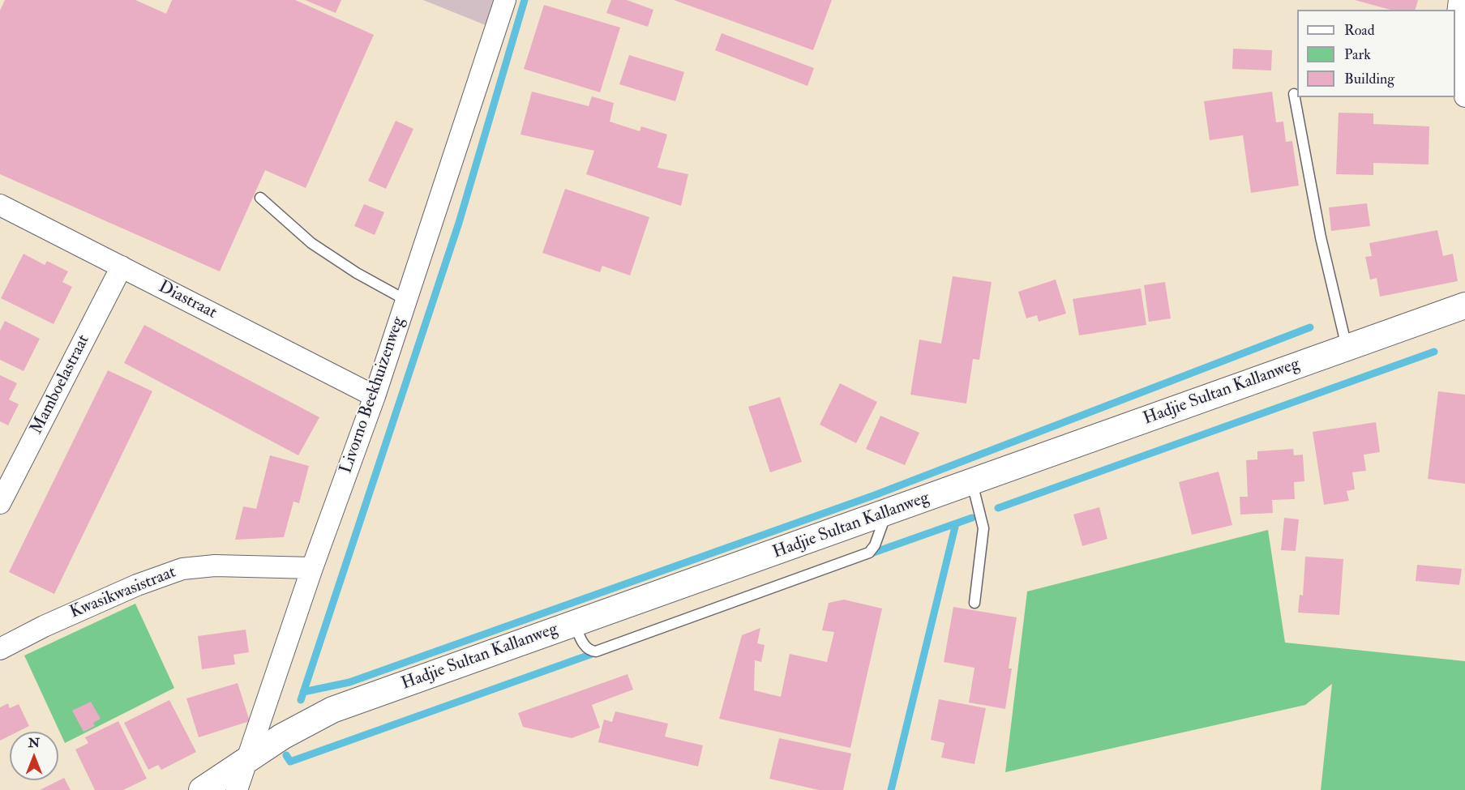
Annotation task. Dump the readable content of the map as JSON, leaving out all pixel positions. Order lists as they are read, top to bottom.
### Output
{
  "streets": {
    "street": [
      "Diastraat",
      "Mamboelastraat",
      "Hadjie Sultan Kallanweg",
      "Livorno Beekhuizenweg",
      "Kwasikwasistraat"
    ]
  },
  "crossings": [
    ["Diastraat", "Mamboelastraat"],
    ["Diastraat", "Livorno Beekhuizenweg"],
    ["Hadjie Sultan Kallanweg", "Livorno Beekhuizenweg"],
    ["Livorno Beekhuizenweg", "Kwasikwasistraat"]
  ],
  "legend": ["Road", "Park", "Building"],
  "north": "top"
}
